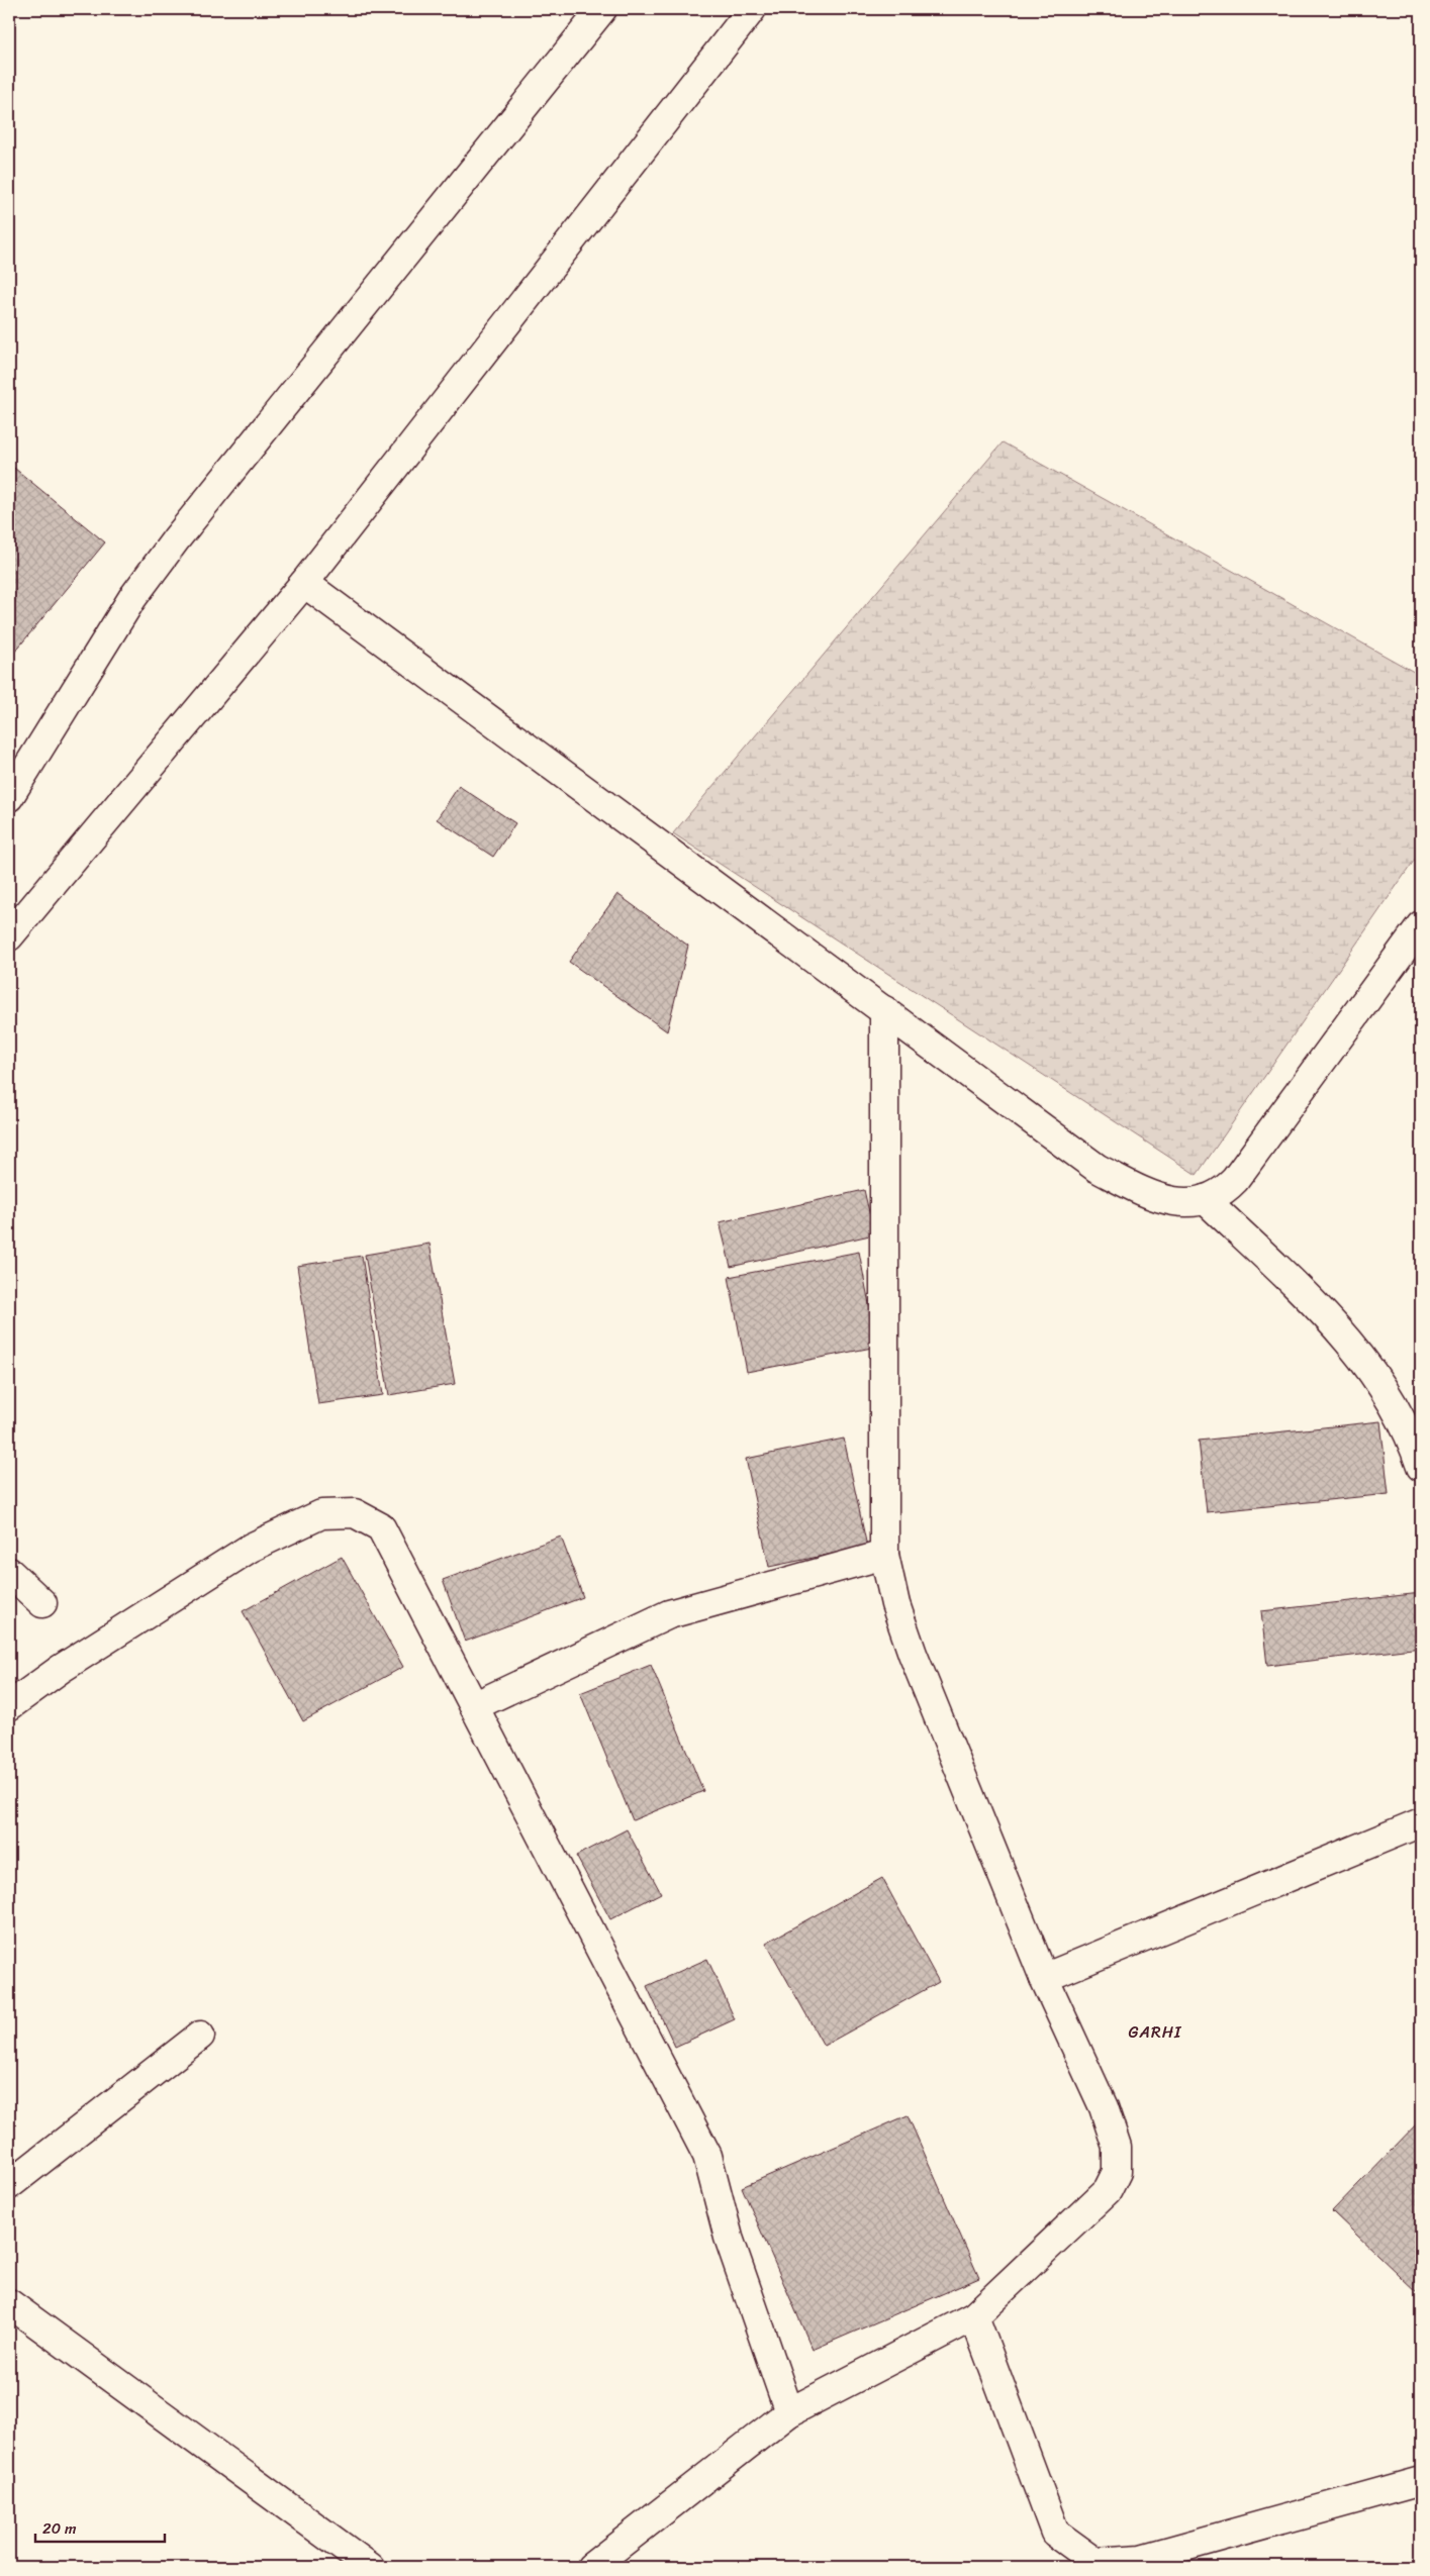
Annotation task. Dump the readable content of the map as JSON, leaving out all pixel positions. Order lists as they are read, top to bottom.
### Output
{
  "districts": ["GARHI"],
  "scale_bar": "20 m"
}
